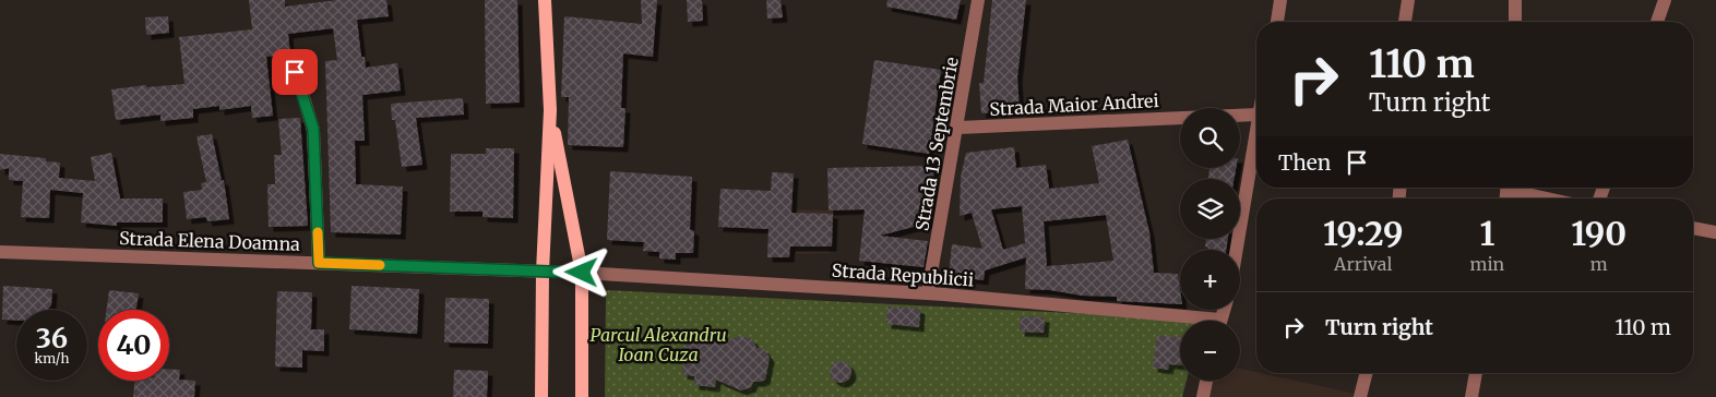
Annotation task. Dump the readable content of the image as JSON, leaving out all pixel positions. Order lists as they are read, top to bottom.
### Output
{
  "streets": {
    "street": [
      "Strada Maior Andrei",
      "Strada 13 Septembrie",
      "Strada Elena Doamna",
      "Strada Republicii"
    ]
  },
  "crossings": [
    ["Strada Maior Andrei", "Strada 13 Septembrie"],
    ["Strada 13 Septembrie", "Strada Republicii"],
    ["Strada Elena Doamna", "Strada Republicii"]
  ],
  "parks": ["Parcul Alexandru Ioan Cuza"],
  "page": {
    "turn": ["110 m", "Turn right"],
    "map_buttons": ["+", "−"],
    "then": "Then",
    "eta": [
      "19:29",
      "Arrival",
      "1",
      "min",
      "190",
      "m"
    ],
    "list": [
      {
        "name": "Turn right",
        "value": "110 m"
      }
    ],
    "speed": "36 km/h",
    "limit": "40"
  }
}
